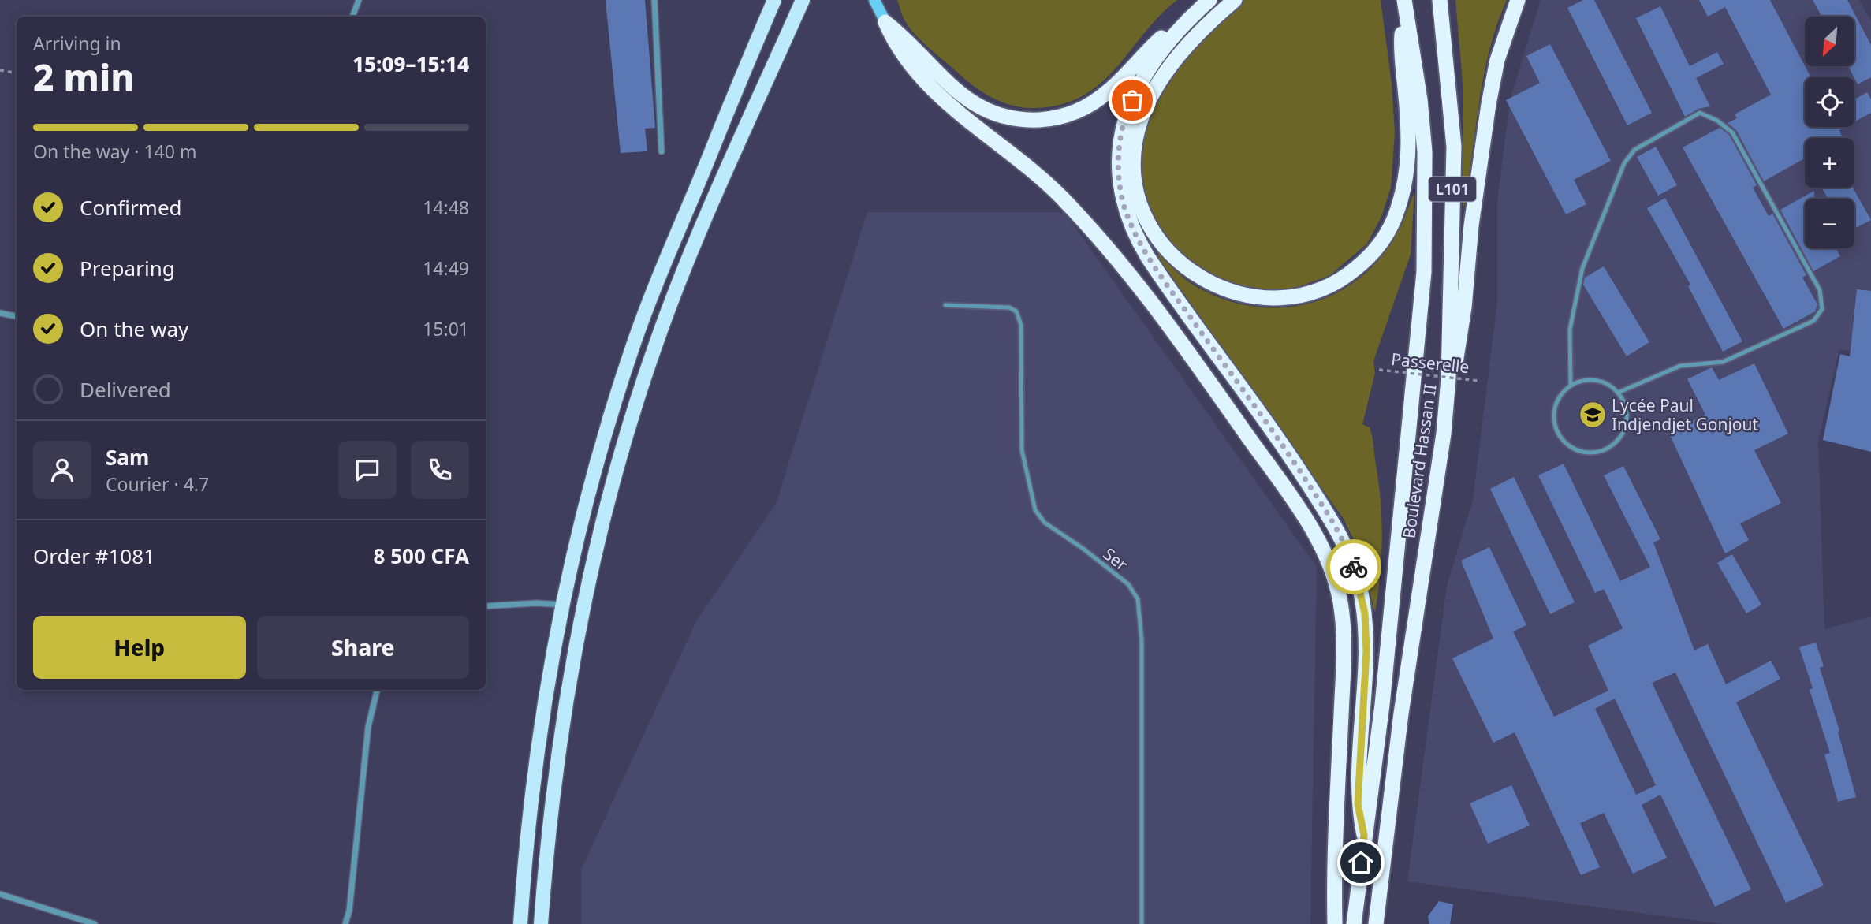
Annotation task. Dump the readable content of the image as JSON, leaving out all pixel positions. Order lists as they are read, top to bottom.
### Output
{
  "streets": {
    "highway": ["L101", "Boulevard Hassan II"],
    "lane": ["Ser"],
    "path": ["Passerelle"]
  },
  "places": {
    "school or university": ["Lycée Paul Indjendjet Gonjout"]
  },
  "north": "bottom left",
  "page": {
    "map_buttons": ["+", "−"],
    "heading": ["2 min", "Arriving in", "15:09–15:14"],
    "panel": [
      "Sam",
      "Courier · 4.7",
      "Order #1081",
      "8 500 CFA"
    ],
    "bar": "On the way · 140 m",
    "list": [
      ["Confirmed", "14:48"],
      ["Preparing", "14:49"],
      ["On the way", "15:01"],
      "Delivered"
    ],
    "buttons": ["Help", "Share"]
  }
}
